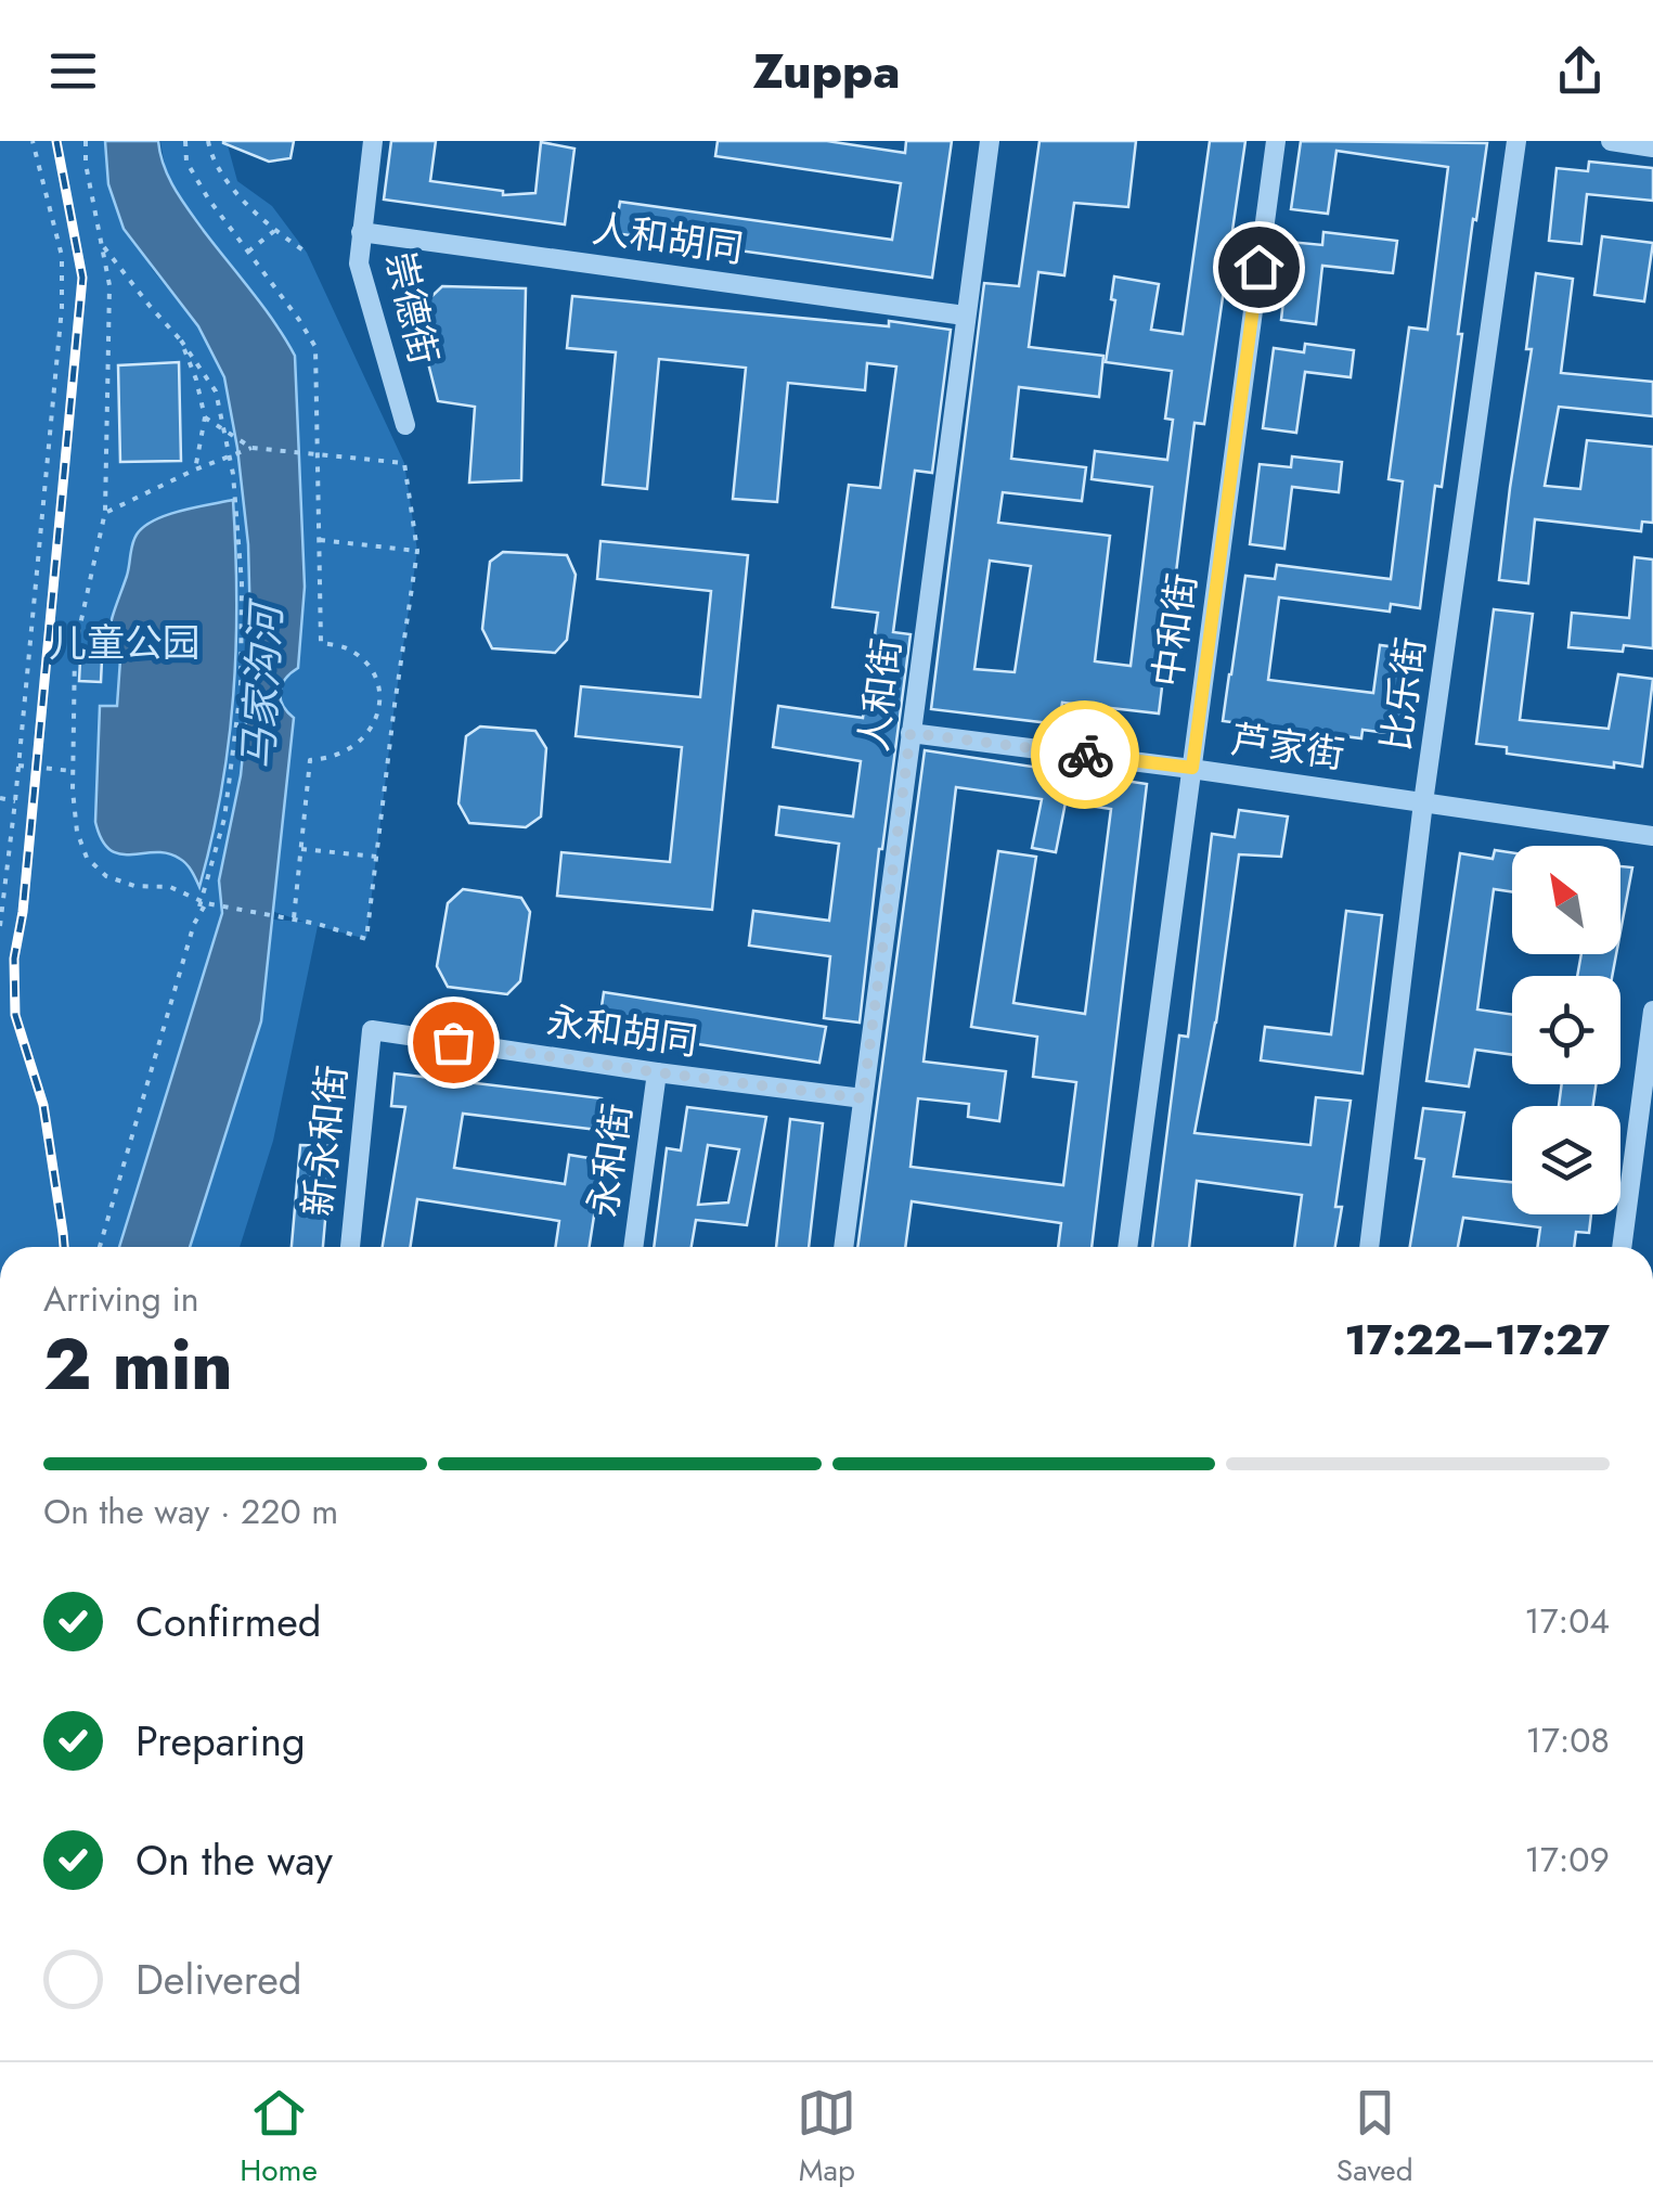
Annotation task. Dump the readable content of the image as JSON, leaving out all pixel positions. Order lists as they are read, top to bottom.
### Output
{
  "streets": {
    "street": [
      "人和胡同",
      "崇德街",
      "中和街",
      "比乐街",
      "人和街",
      "芦家街",
      "永和胡同",
      "新永和街",
      "永和街"
    ]
  },
  "crossings": [
    ["人和胡同", "崇德街"],
    ["人和胡同", "人和街"],
    ["中和街", "芦家街"],
    ["比乐街", "芦家街"],
    ["人和街", "芦家街"],
    ["人和街", "永和胡同"],
    ["永和胡同", "新永和街"],
    ["永和胡同", "永和街"]
  ],
  "water": ["马家沟河"],
  "parks": ["儿童公园"],
  "north": "top left",
  "page": {
    "header": "Zuppa",
    "heading": ["2 min", "Arriving in", "17:22–17:27"],
    "bar": "On the way · 220 m",
    "list": [
      ["Confirmed", "17:04"],
      ["Preparing", "17:08"],
      ["On the way", "17:09"],
      "Delivered"
    ],
    "tabs": ["Home", "Map", "Saved"]
  }
}
